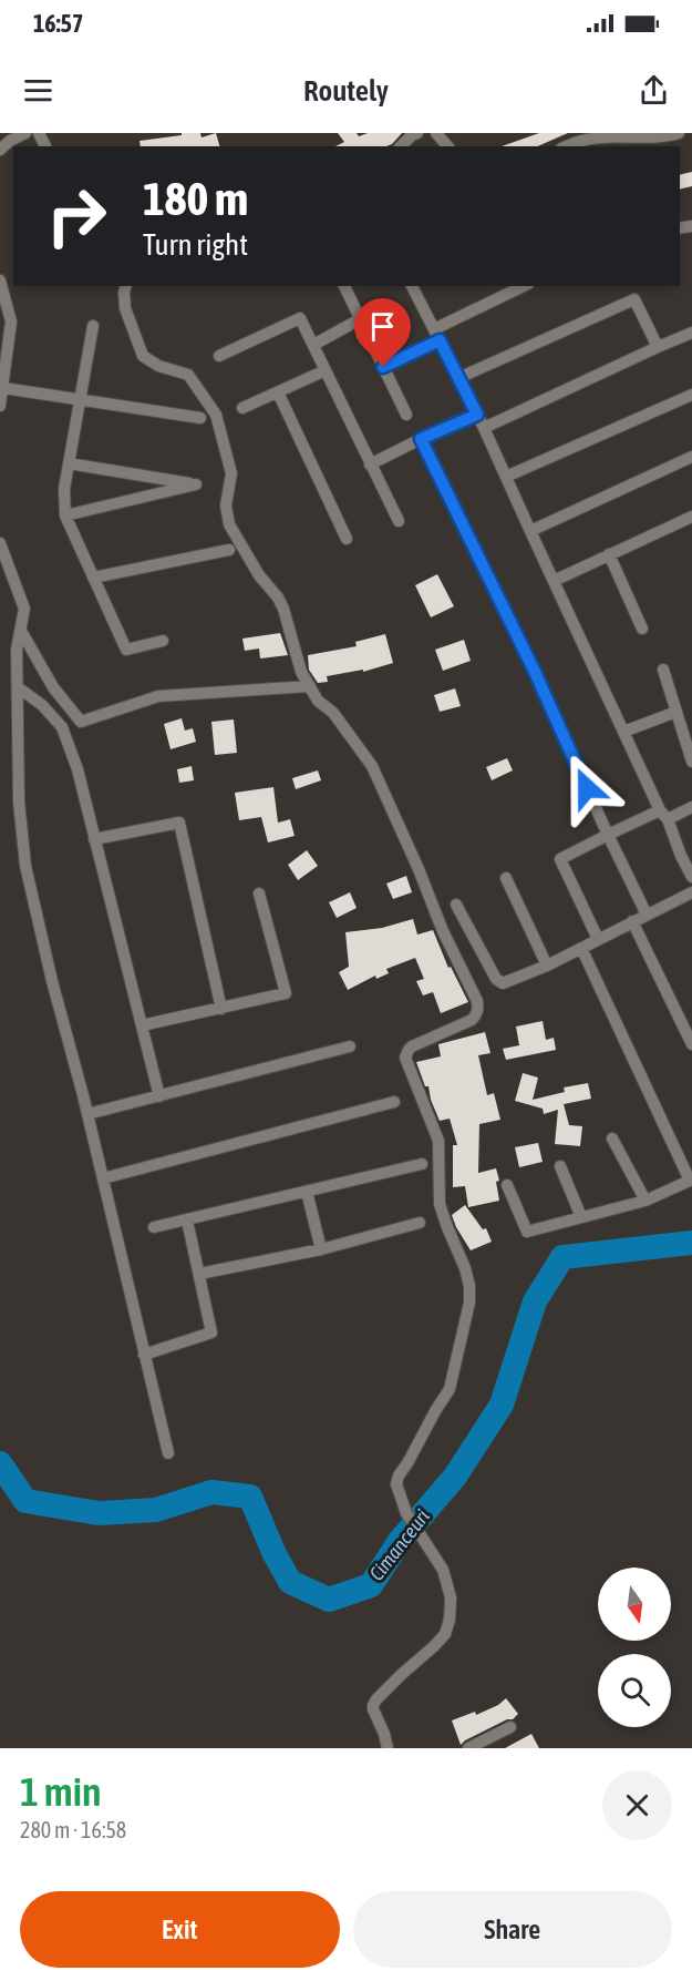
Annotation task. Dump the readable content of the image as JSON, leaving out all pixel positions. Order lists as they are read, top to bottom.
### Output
{
  "water": ["Cimanceuri"],
  "north": "bottom",
  "page": {
    "status": "16:57",
    "header": "Routely",
    "turn": ["180 m", "Turn right"],
    "heading": ["1 min", "280 m · 16:58"],
    "buttons": ["Exit", "Share"]
  }
}
